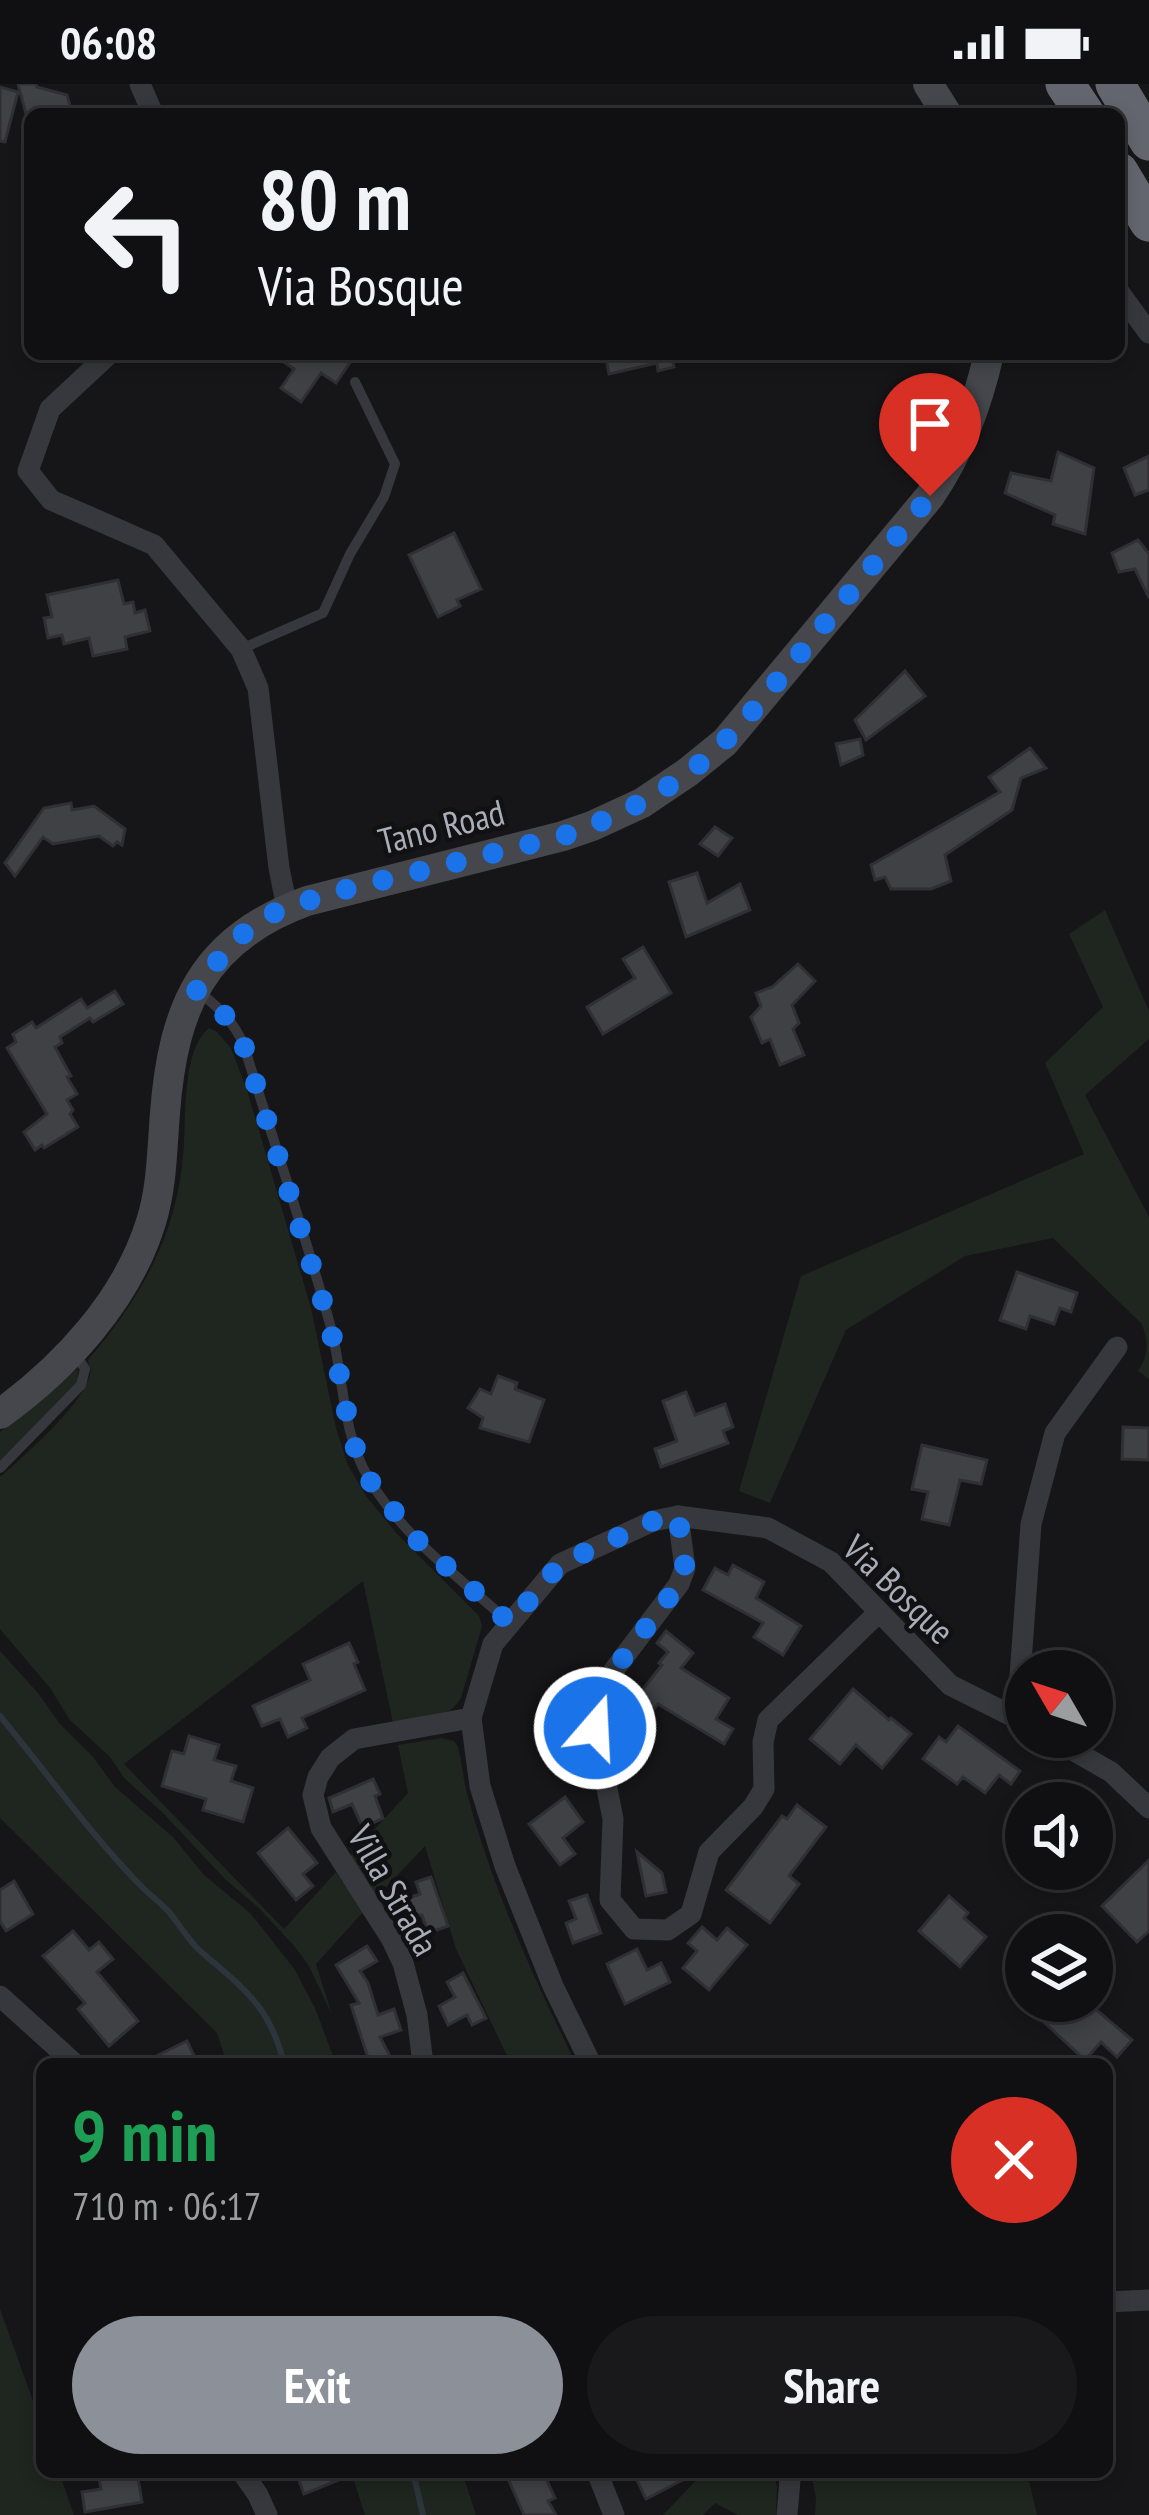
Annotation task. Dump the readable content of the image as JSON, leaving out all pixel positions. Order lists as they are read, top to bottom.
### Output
{
  "streets": {
    "street": ["Tano Road", "Via Bosque", "Villa Strada"]
  },
  "crossings": [
    ["Via Bosque", "Villa Strada"]
  ],
  "north": "top left",
  "page": {
    "status": "06:08",
    "turn": ["80 m", "Via Bosque"],
    "heading": ["9 min", "710 m · 06:17"],
    "buttons": ["Exit", "Share"]
  }
}
